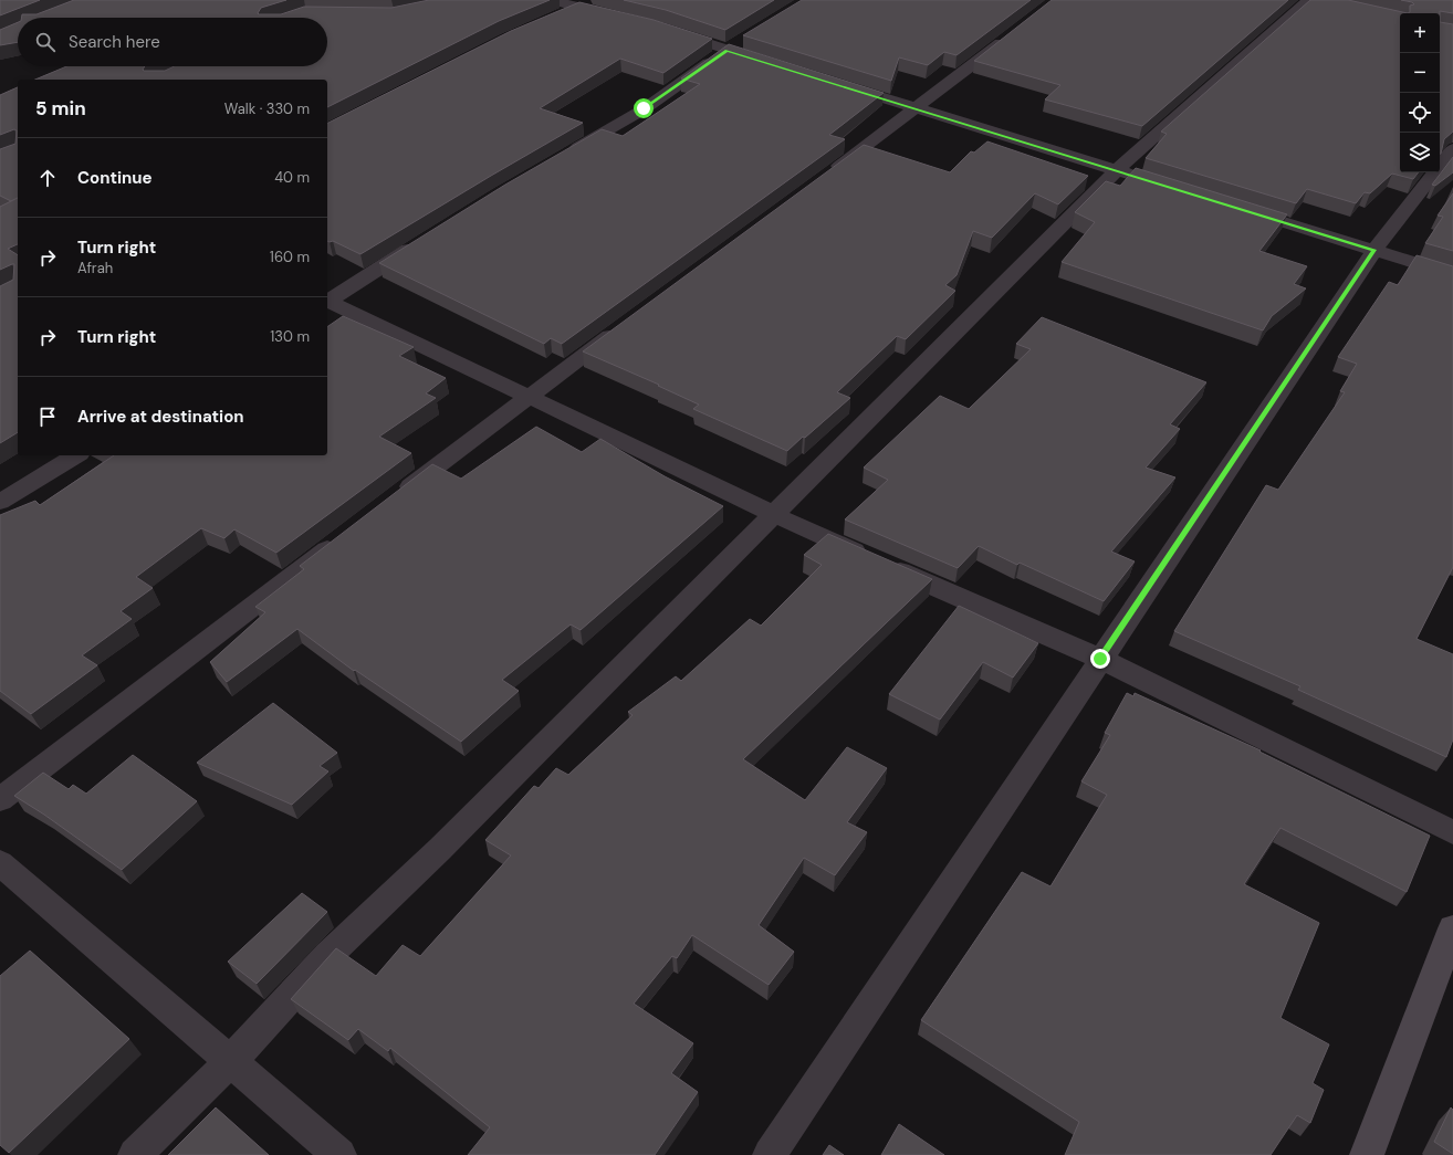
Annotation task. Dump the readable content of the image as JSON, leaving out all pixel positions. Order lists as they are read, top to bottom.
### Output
{
  "page": {
    "map_buttons": ["+", "−"],
    "search": "Search here",
    "heading": ["5 min", "Walk · 330 m"],
    "list": [
      ["Continue", "40 m"],
      ["Turn right", "Afrah", "160 m"],
      ["Turn right", "130 m"],
      "Arrive at destination"
    ]
  }
}
